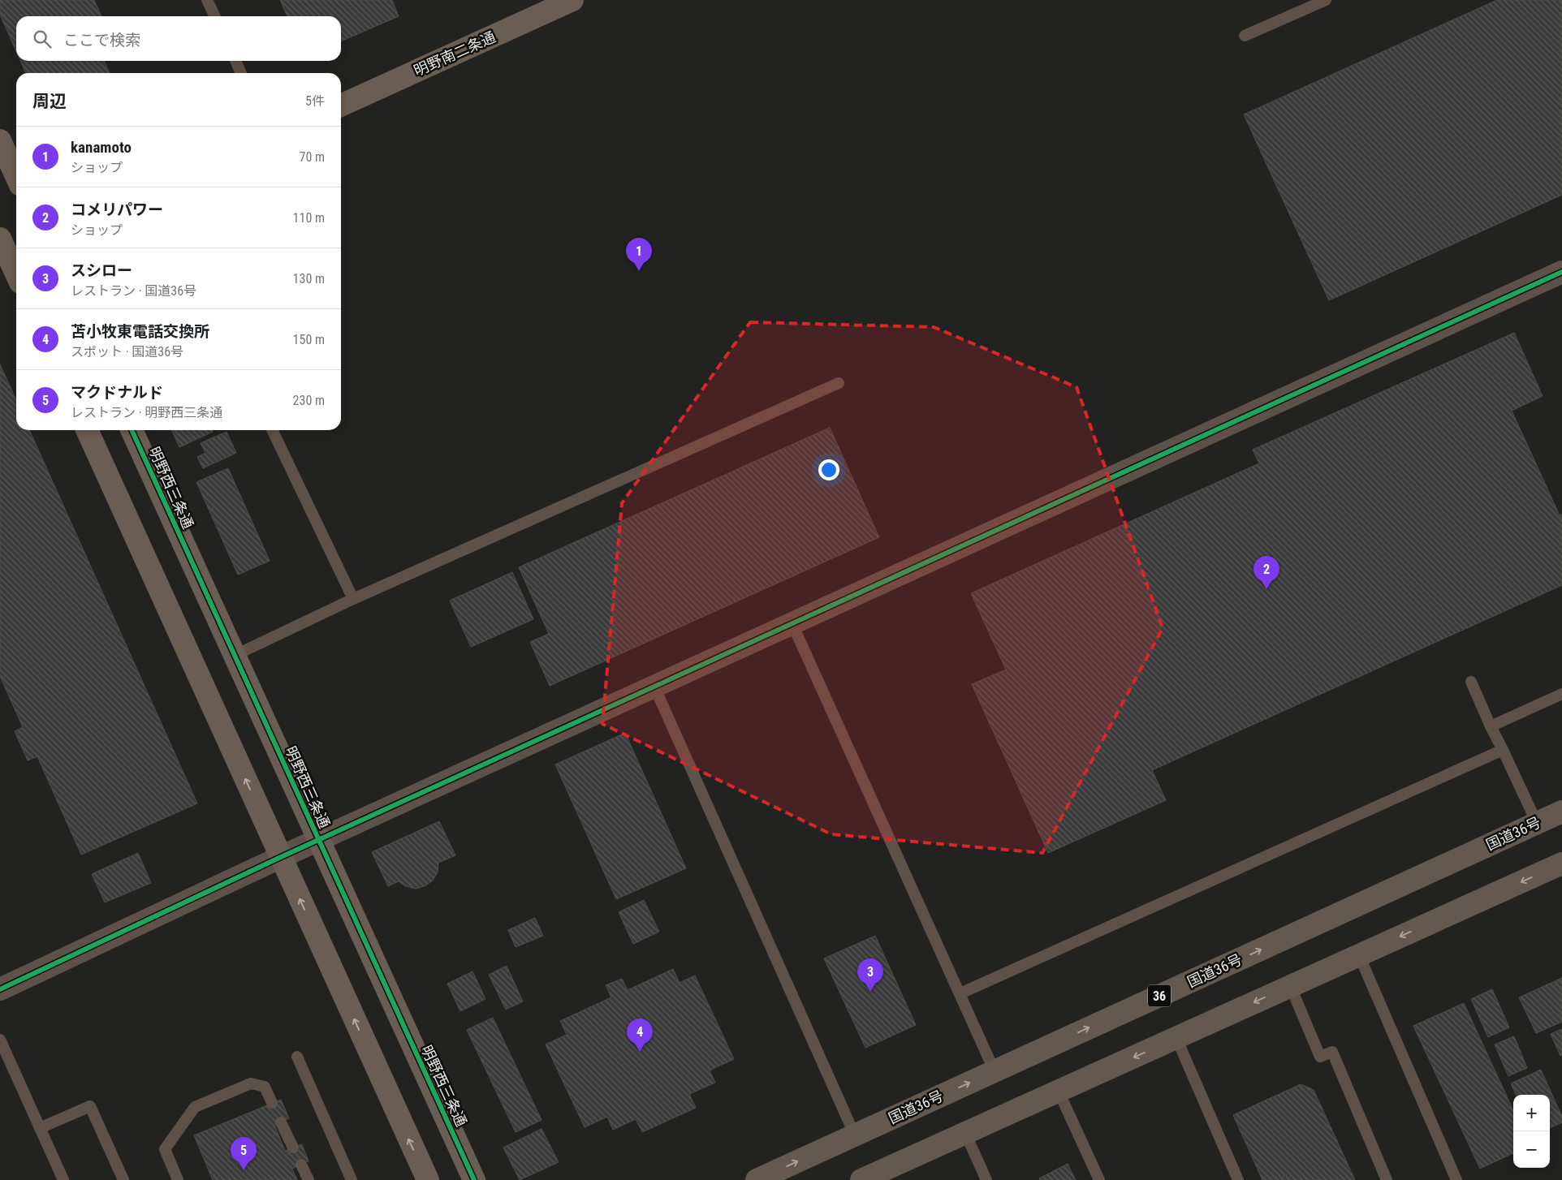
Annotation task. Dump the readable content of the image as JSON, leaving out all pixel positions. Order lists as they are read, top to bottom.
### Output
{
  "streets": {
    "highway": ["国道36号", "36"],
    "street": ["明野南二条通", "明野西三条通"]
  },
  "page": {
    "search": "ここで検索",
    "heading": ["周辺", "5件"],
    "list": [
      {
        "mark": "1",
        "name": "kanamoto",
        "note": "ショップ",
        "value": "70 m"
      },
      {
        "mark": "2",
        "name": "コメリパワー",
        "note": "ショップ",
        "value": "110 m"
      },
      {
        "mark": "3",
        "name": "スシロー",
        "note": "レストラン · 国道36号",
        "value": "130 m"
      },
      {
        "mark": "4",
        "name": "苫小牧東電話交換所",
        "note": "スポット · 国道36号",
        "value": "150 m"
      },
      {
        "mark": "5",
        "name": "マクドナルド",
        "note": "レストラン · 明野西三条通",
        "value": "230 m"
      }
    ],
    "pins": [
      "1",
      "2",
      "3",
      "4",
      "5"
    ],
    "map_buttons": ["+", "−"]
  }
}
